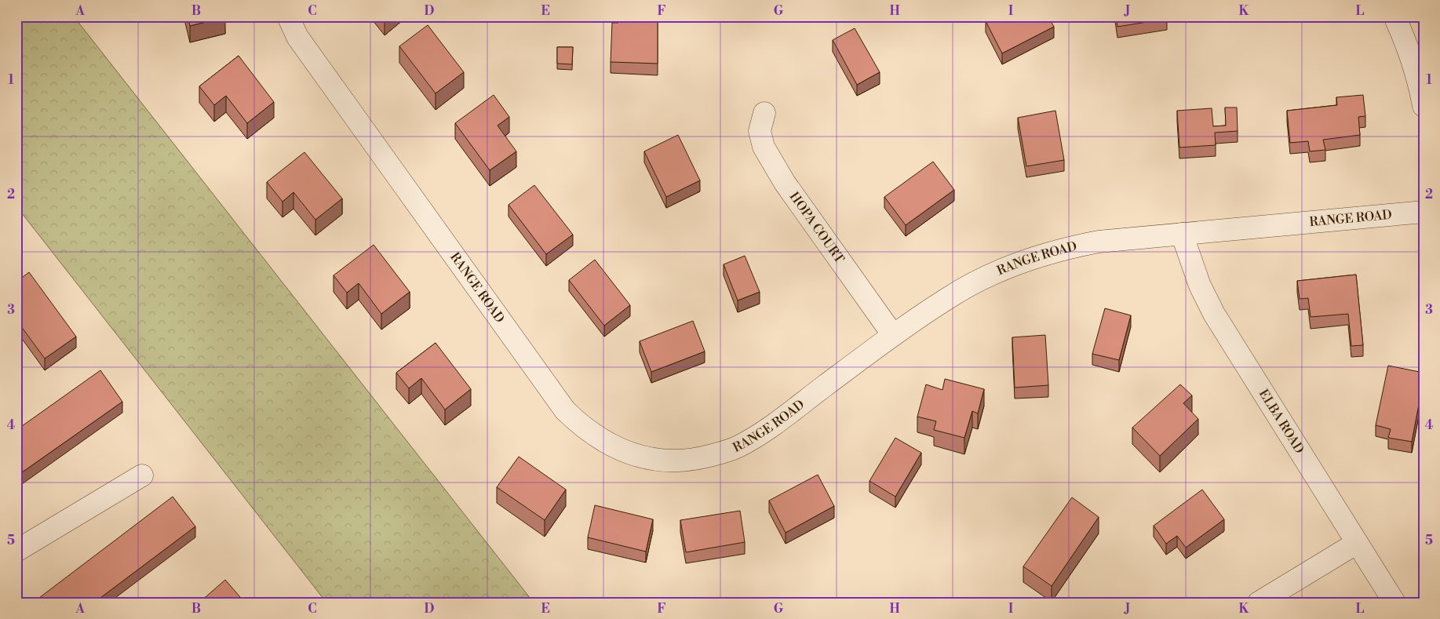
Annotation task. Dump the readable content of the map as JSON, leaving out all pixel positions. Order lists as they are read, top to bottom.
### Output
{
  "streets": {
    "street": ["RANGE ROAD", "HOPA COURT", "ELBA ROAD"]
  },
  "crossings": [
    ["RANGE ROAD", "HOPA COURT"],
    ["RANGE ROAD", "ELBA ROAD"]
  ],
  "grid": {
    "columns": [
      "A",
      "B",
      "C",
      "D",
      "E",
      "F",
      "G",
      "H",
      "I",
      "J",
      "K",
      "L"
    ],
    "rows": [
      "1",
      "2",
      "3",
      "4",
      "5"
    ]
  }
}
